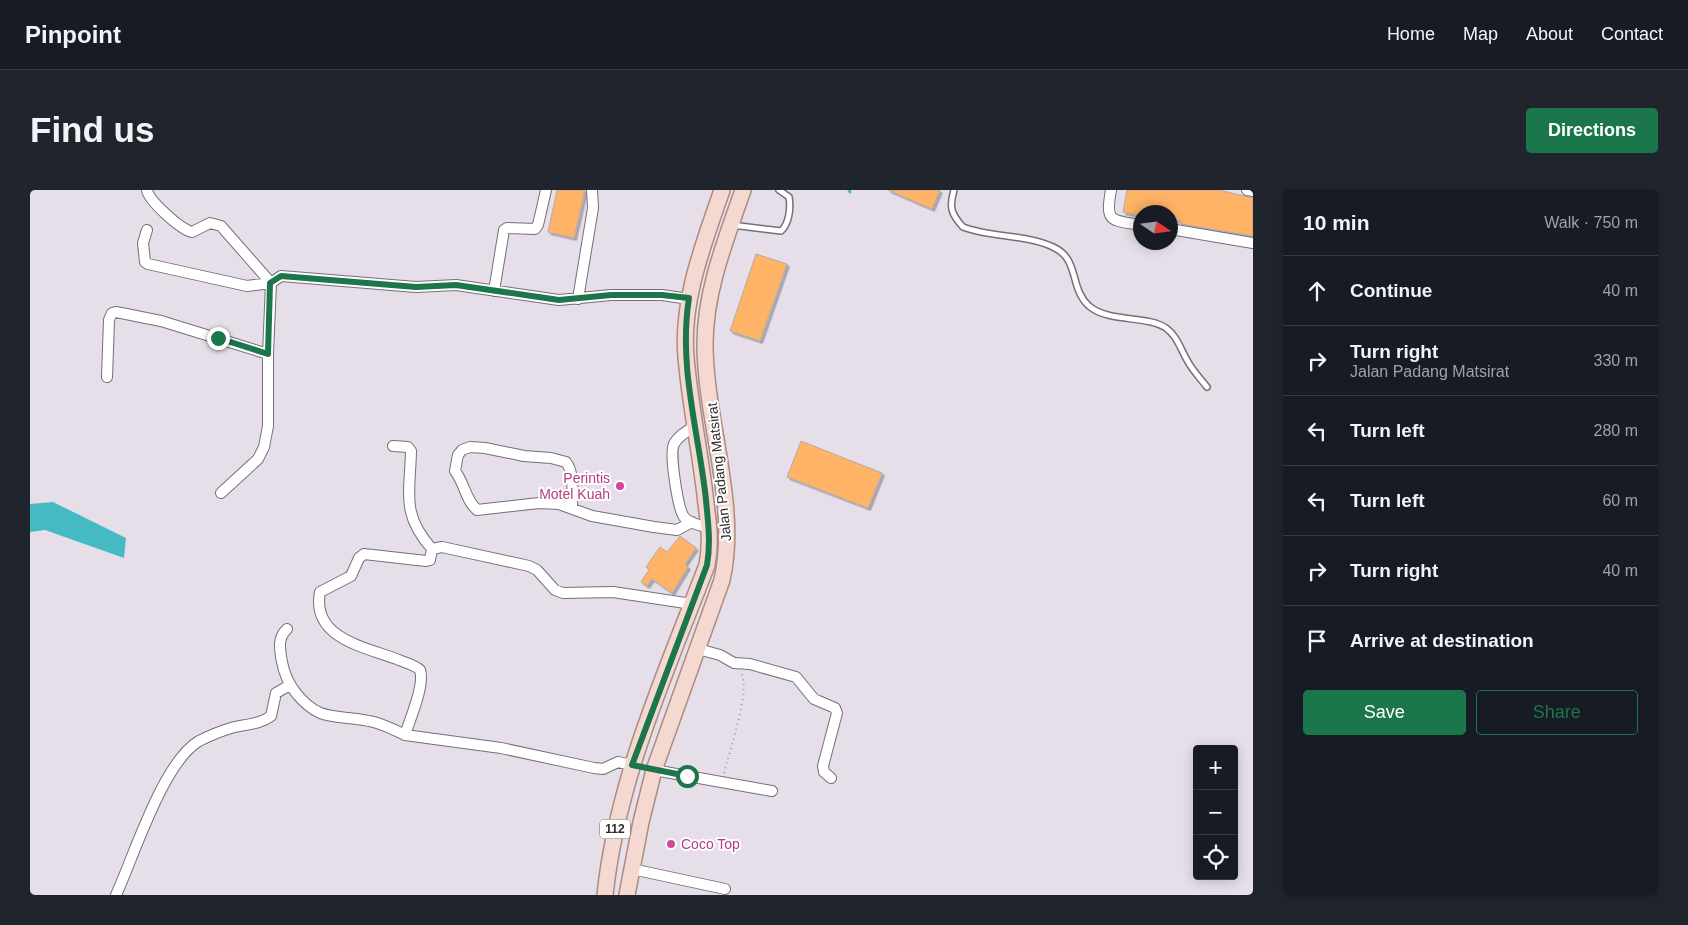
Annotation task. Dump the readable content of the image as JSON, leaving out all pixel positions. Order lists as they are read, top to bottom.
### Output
{
  "streets": {
    "main road": ["Jalan Padang Matsirat", "112"]
  },
  "places": ["Perintis Motel Kuah", "Coco Top"],
  "north": "right",
  "page": {
    "header": "Pinpoint",
    "nav": [
      "Home",
      "Map",
      "About",
      "Contact"
    ],
    "buttons": [
      "Directions",
      ["Save", "Share"]
    ],
    "title": "Find us",
    "heading": ["10 min", "Walk · 750 m"],
    "list": [
      ["Continue", "40 m"],
      ["Turn right", "Jalan Padang Matsirat", "330 m"],
      ["Turn left", "280 m"],
      ["Turn left", "60 m"],
      ["Turn right", "40 m"],
      "Arrive at destination"
    ],
    "map_buttons": ["+", "−"]
  }
}
